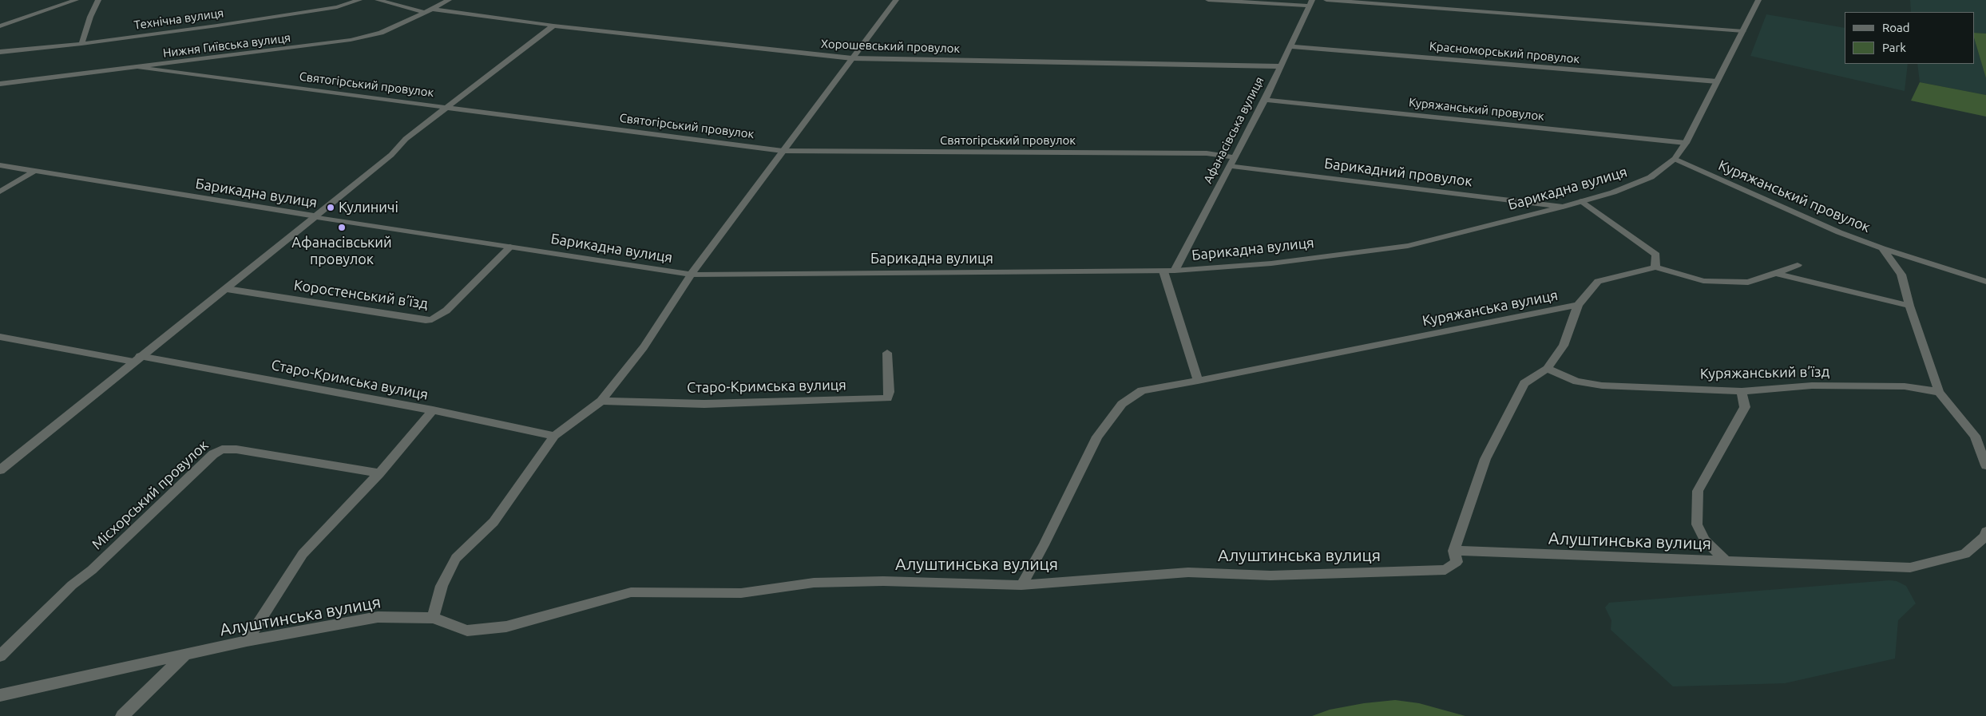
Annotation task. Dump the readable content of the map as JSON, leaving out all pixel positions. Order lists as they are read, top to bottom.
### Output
{
  "streets": {
    "street": [
      "Технічна вулиця",
      "Нижня Гиївська вулиця",
      "Хорошевський провулок",
      "Красноморський провулок",
      "Святогірський провулок",
      "Куряжанський провулок",
      "Афанасівська вулиця",
      "Барикадний провулок",
      "Барикадна вулиця",
      "Коростенський в’їзд",
      "Куряжанська вулиця",
      "Куряжанський в’їзд",
      "Старо-Кримська вулиця",
      "Місхорський провулок",
      "Алуштинська вулиця"
    ]
  },
  "crossings": [
    ["Нижня Гиївська вулиця", "Хорошевський провулок"],
    ["Нижня Гиївська вулиця", "Святогірський провулок"],
    ["Хорошевський провулок", "Афанасівська вулиця"],
    ["Красноморський провулок", "Афанасівська вулиця"],
    ["Красноморський провулок", "Барикадна вулиця"],
    ["Святогірський провулок", "Афанасівська вулиця"],
    ["Куряжанський провулок", "Афанасівська вулиця"],
    ["Куряжанський провулок", "Барикадна вулиця"],
    ["Афанасівська вулиця", "Барикадний провулок"],
    ["Афанасівська вулиця", "Барикадна вулиця"],
    ["Барикадний провулок", "Барикадна вулиця"],
    ["Барикадна вулиця", "Коростенський в’їзд"]
  ],
  "places": ["Кулиничі", "Афанасівський провулок"],
  "legend": ["Road", "Park"]
}
